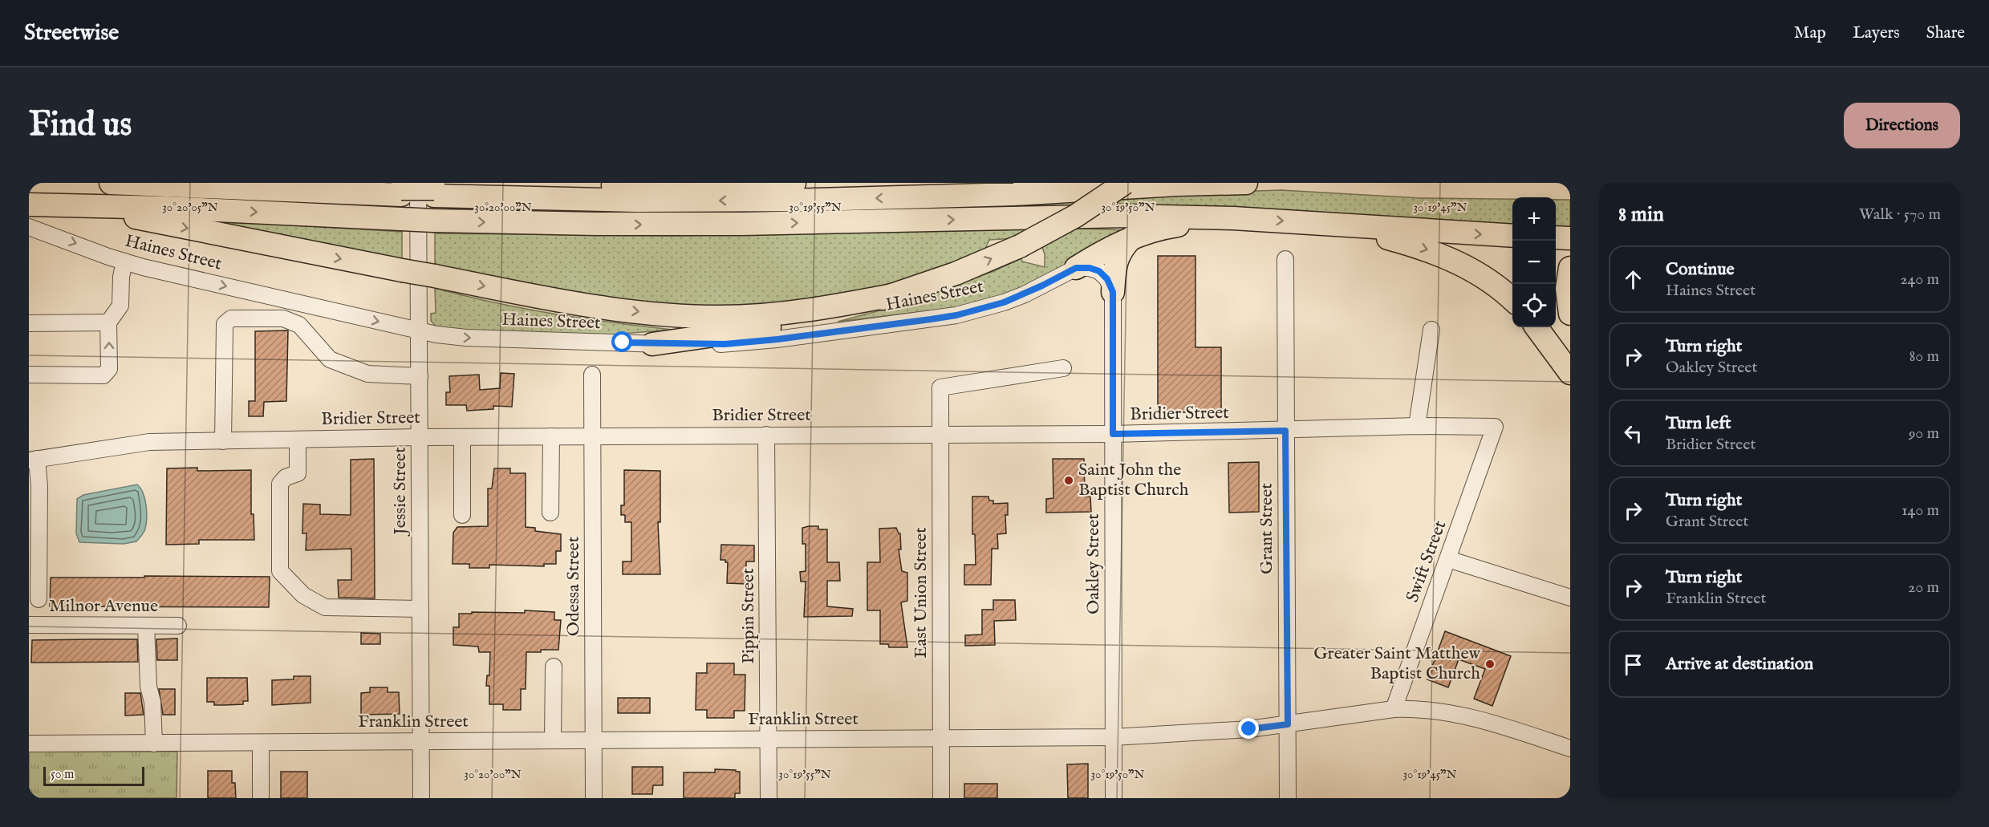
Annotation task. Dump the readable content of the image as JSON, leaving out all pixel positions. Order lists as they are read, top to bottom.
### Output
{
  "streets": {
    "street": [
      "Haines Street",
      "Bridier Street",
      "Jessie Street",
      "Grant Street",
      "Swift Street",
      "Oakley Street",
      "Odessa Street",
      "East Union Street",
      "Milnor Avenue",
      "Pippin Street",
      "Franklin Street"
    ]
  },
  "crossings": [
    ["Haines Street", "Jessie Street"],
    ["Bridier Street", "Jessie Street"],
    ["Bridier Street", "Grant Street"],
    ["Bridier Street", "Swift Street"],
    ["Bridier Street", "Oakley Street"],
    ["Bridier Street", "Odessa Street"],
    ["Bridier Street", "East Union Street"],
    ["Bridier Street", "Pippin Street"],
    ["Jessie Street", "Franklin Street"],
    ["Grant Street", "Franklin Street"],
    ["Swift Street", "Franklin Street"],
    ["Oakley Street", "Franklin Street"],
    ["Odessa Street", "Franklin Street"],
    ["East Union Street", "Franklin Street"],
    ["Pippin Street", "Franklin Street"]
  ],
  "one_way": ["Haines Street"],
  "places": ["Saint John the Baptist Church", "Greater Saint Matthew Baptist Church"],
  "scale_bar": "50 m",
  "page": {
    "header": "Streetwise",
    "nav": ["Map", "Layers", "Share"],
    "buttons": "Directions",
    "title": "Find us",
    "heading": ["8 min", "Walk · 570 m"],
    "map_buttons": ["+", "−"],
    "list": [
      ["Continue", "Haines Street", "240 m"],
      ["Turn right", "Oakley Street", "80 m"],
      ["Turn left", "Bridier Street", "90 m"],
      ["Turn right", "Grant Street", "140 m"],
      ["Turn right", "Franklin Street", "20 m"],
      "Arrive at destination"
    ],
    "scale": "50 m"
  },
  "coordinates": [
    "30°20'05\"N",
    "30°20'00\"N",
    "30°19'55\"N",
    "30°19'50\"N",
    "30°19'45\"N"
  ]
}
